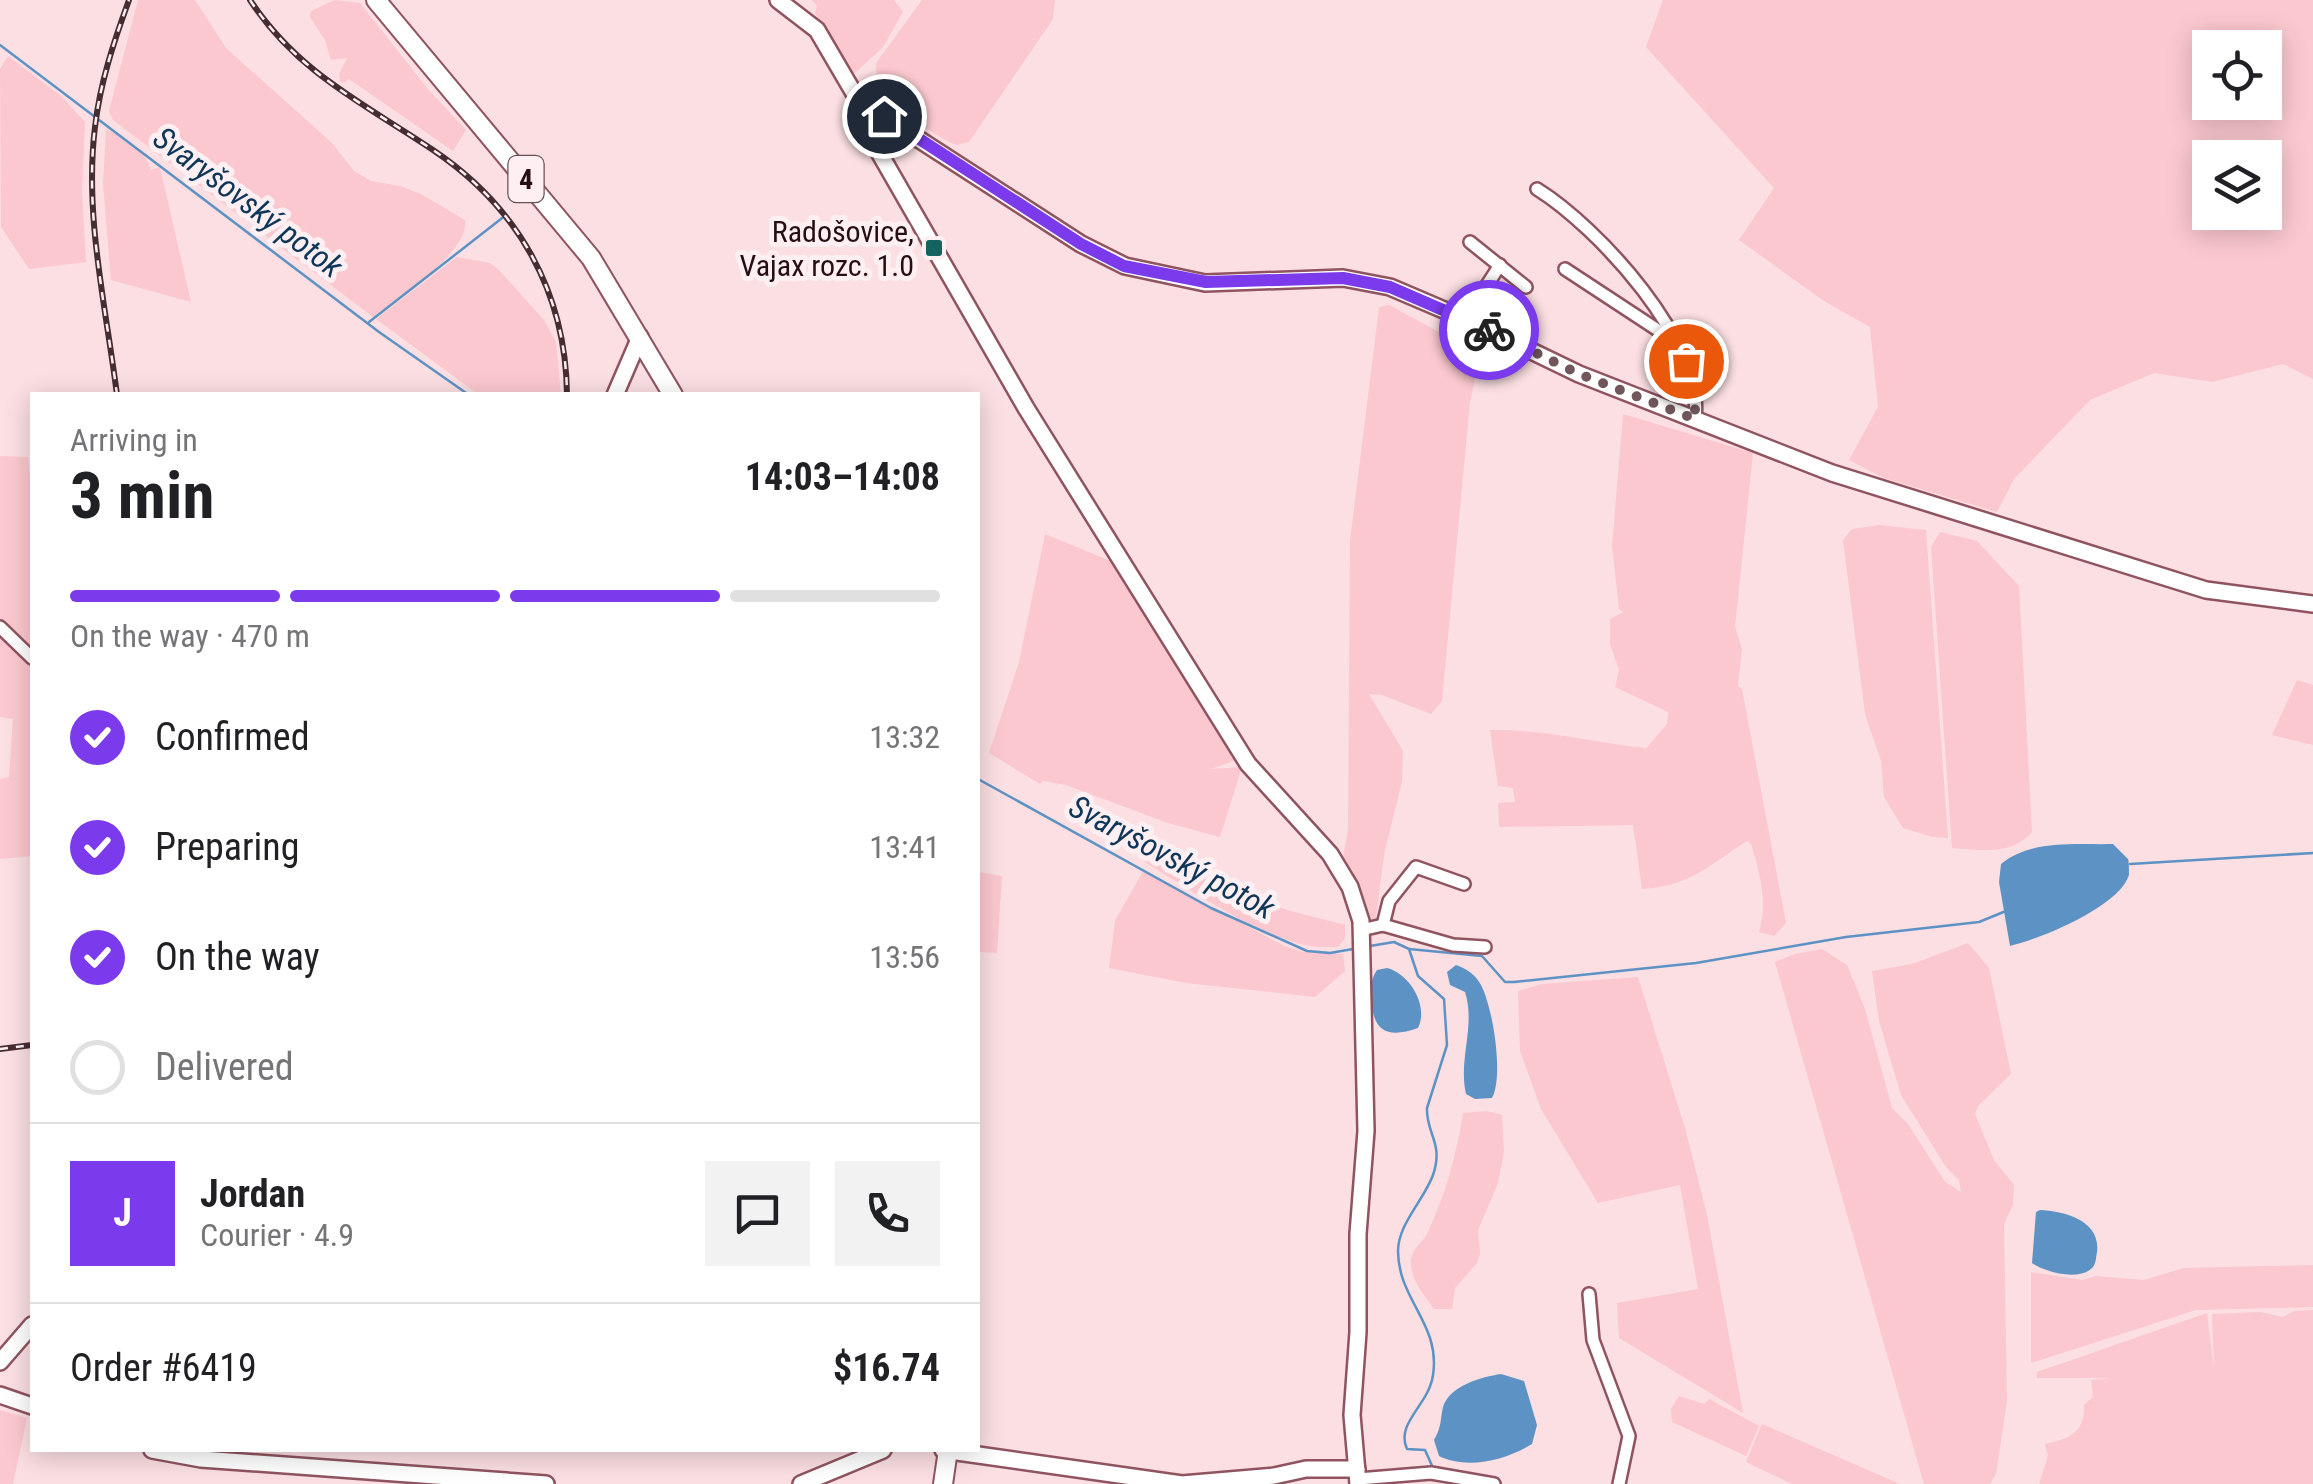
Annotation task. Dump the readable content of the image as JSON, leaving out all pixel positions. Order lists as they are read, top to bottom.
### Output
{
  "streets": {
    "main road": ["4"]
  },
  "water": ["Svaryšovský potok"],
  "places": {
    "transit": ["Radošovice, Vajax rozc. 1.0"]
  },
  "page": {
    "heading": ["3 min", "Arriving in", "14:03–14:08"],
    "panel": [
      "Jordan",
      "Courier · 4.9",
      "Order #6419",
      "$16.74"
    ],
    "bar": "On the way · 470 m",
    "list": [
      ["Confirmed", "13:32"],
      ["Preparing", "13:41"],
      ["On the way", "13:56"],
      "Delivered"
    ],
    "round": "J"
  }
}
